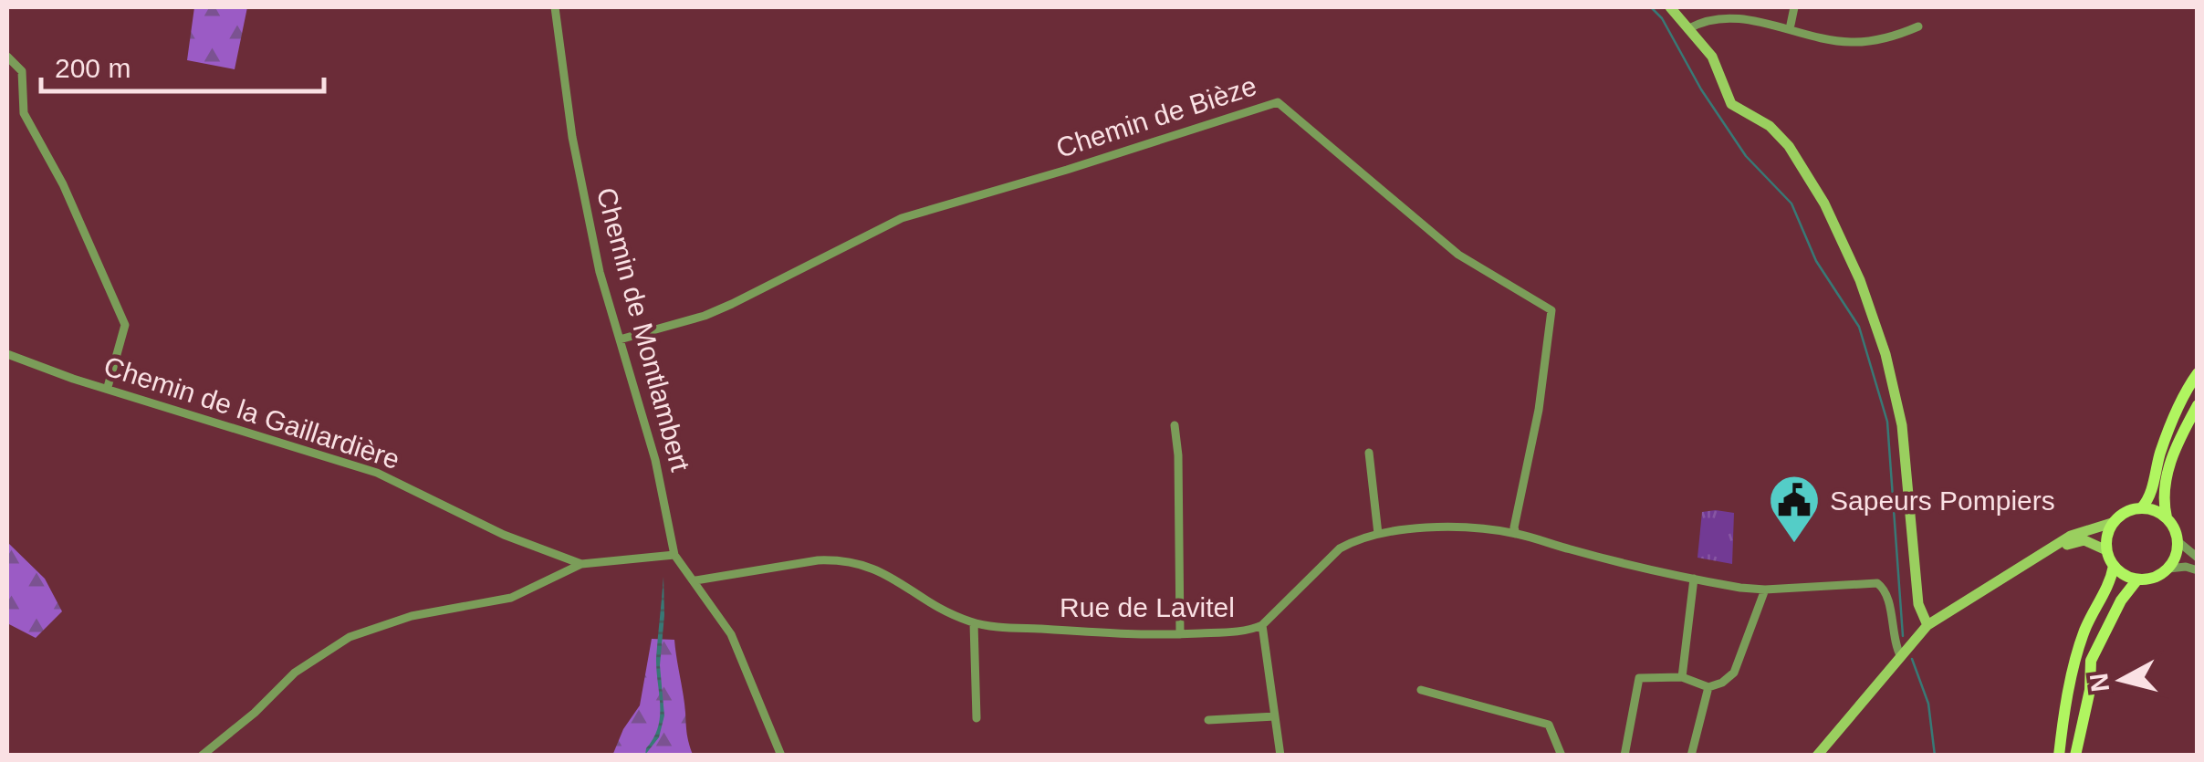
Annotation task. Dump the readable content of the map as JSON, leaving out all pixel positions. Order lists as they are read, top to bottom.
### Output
{
  "streets": {
    "street": [
      "Chemin de Bièze",
      "Chemin de Montlambert",
      "Chemin de la Gaillardière",
      "Rue de Lavitel"
    ]
  },
  "crossings": [
    ["Chemin de Bièze", "Chemin de Montlambert"],
    ["Chemin de Bièze", "Rue de Lavitel"]
  ],
  "places": {
    "public building": ["Sapeurs Pompiers"]
  },
  "scale_bar": "200 m",
  "north": "left"
}
